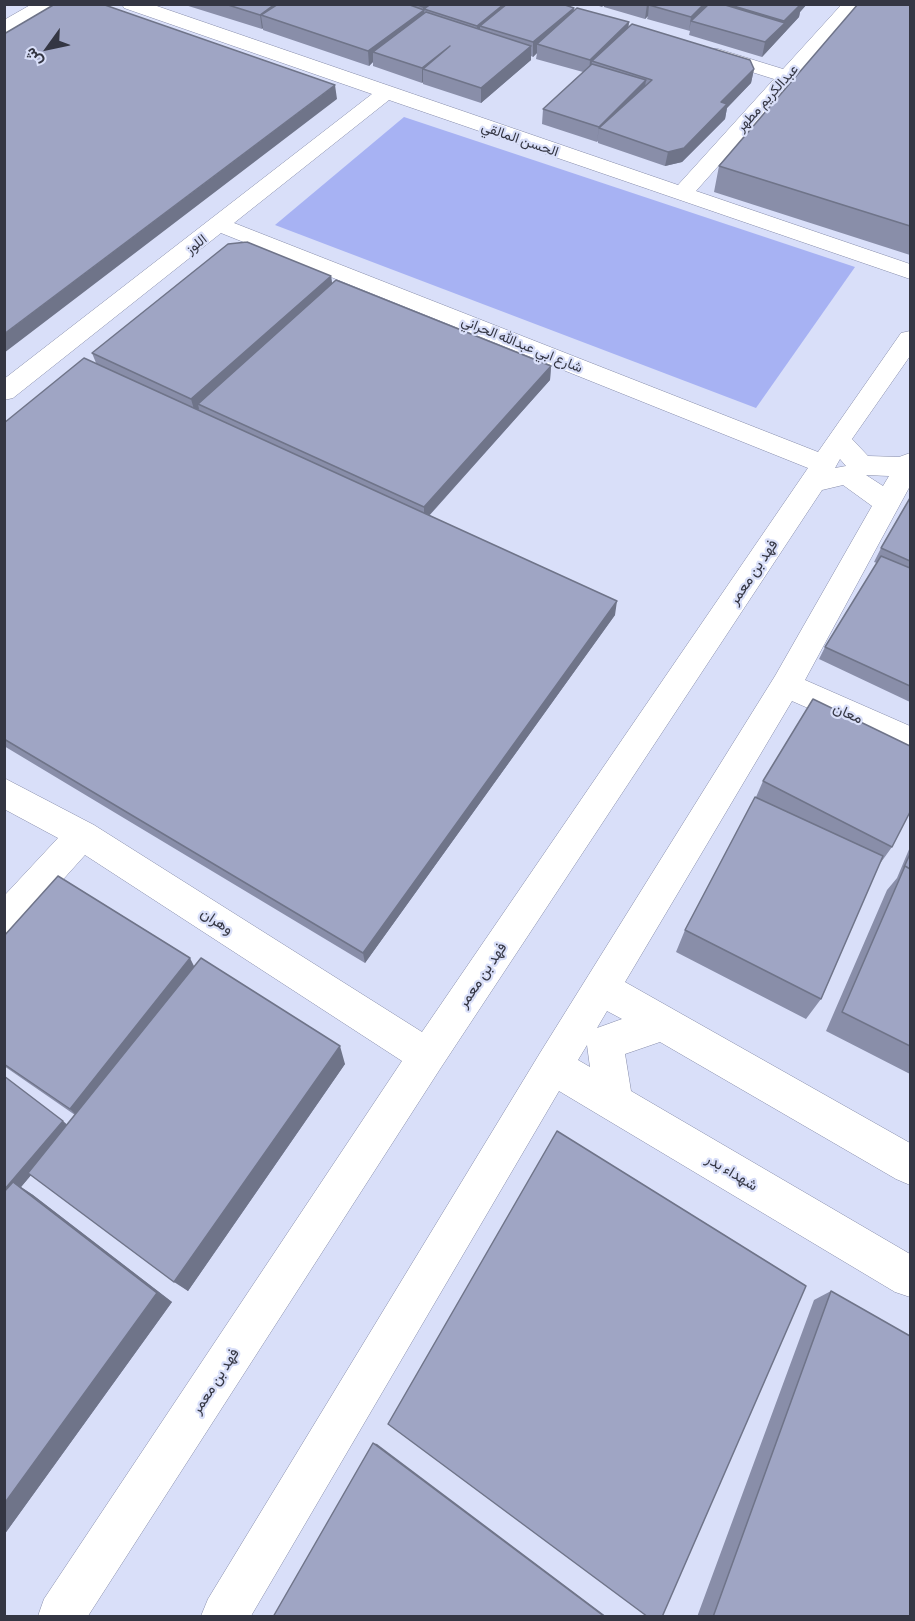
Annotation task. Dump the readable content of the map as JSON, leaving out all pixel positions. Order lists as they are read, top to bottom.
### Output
{
  "streets": {
    "street": [
      "عبدالكريم مطهر",
      "الحسن المالقي",
      "اللوز",
      "شارع ابي عبدالله الحراني",
      "فهد بن معمر",
      "معان",
      "وهران",
      "شهداء بدر"
    ]
  },
  "crossings": [
    ["عبدالكريم مطهر", "الحسن المالقي"],
    ["الحسن المالقي", "اللوز"],
    ["اللوز", "شارع ابي عبدالله الحراني"],
    ["شارع ابي عبدالله الحراني", "فهد بن معمر"],
    ["فهد بن معمر", "وهران"]
  ],
  "north": "bottom left"
}
